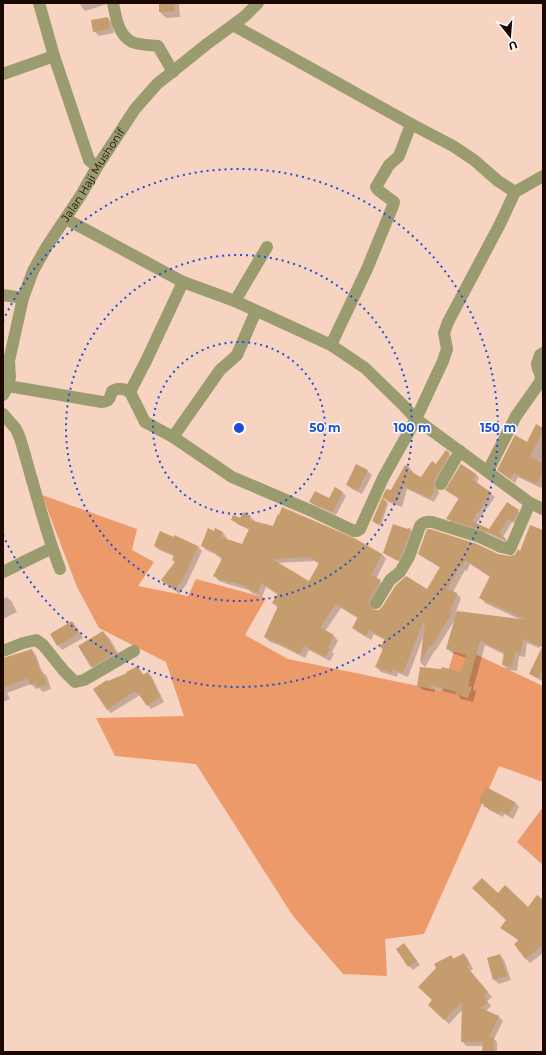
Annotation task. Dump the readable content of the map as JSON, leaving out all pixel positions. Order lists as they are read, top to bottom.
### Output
{
  "streets": {
    "street": ["Jalan Haji Mushonif"]
  },
  "north": "bottom",
  "rings": ["50 m", "100 m", "150 m"]
}
